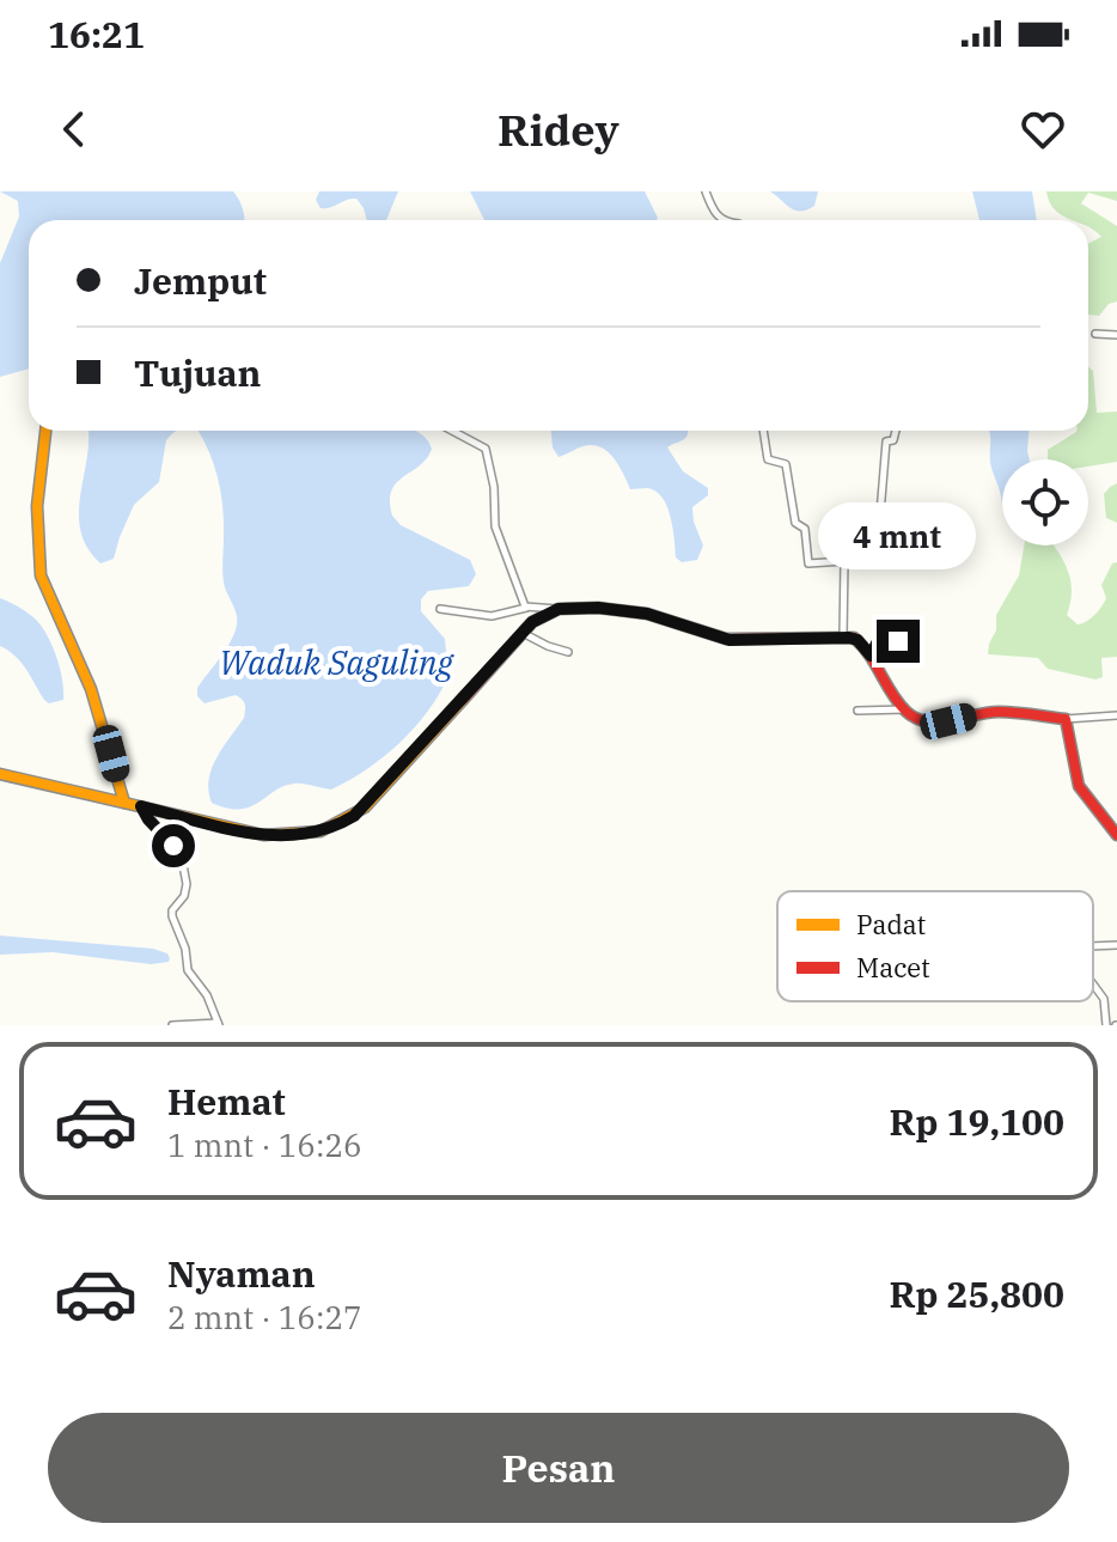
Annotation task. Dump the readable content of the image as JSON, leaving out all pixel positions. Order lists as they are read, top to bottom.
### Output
{
  "water": ["Waduk Saguling"],
  "legend": ["Padat", "Macet"],
  "page": {
    "status": "16:21",
    "header": "Ridey",
    "banner": ["Jemput", "Tujuan"],
    "bubble": "4 mnt",
    "list": [
      {
        "name": "Hemat",
        "note": "1 mnt · 16:26",
        "value": "Rp 19,100"
      },
      {
        "name": "Nyaman",
        "note": "2 mnt · 16:27",
        "value": "Rp 25,800"
      }
    ],
    "buttons": "Pesan"
  }
}
